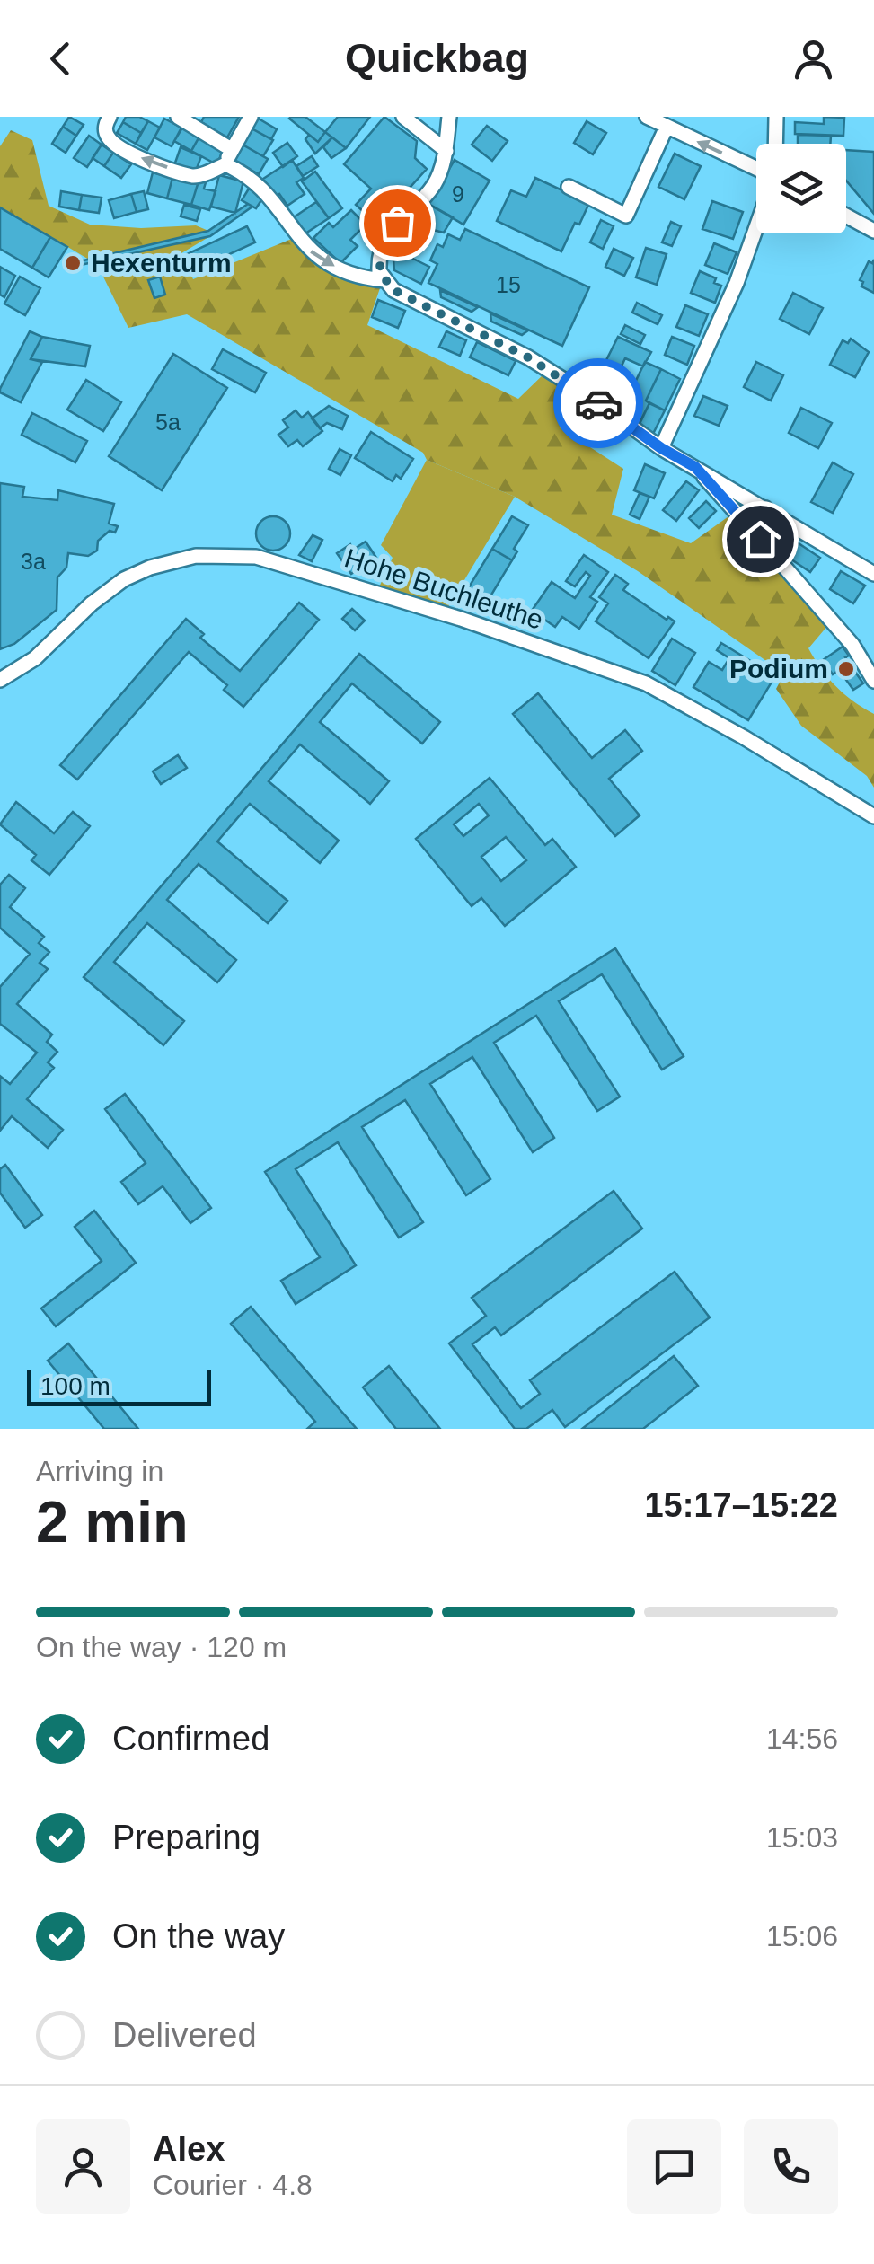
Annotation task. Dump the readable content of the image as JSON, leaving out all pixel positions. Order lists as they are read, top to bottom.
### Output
{
  "streets": {
    "street": ["Hohe Buchleuthe"]
  },
  "places": ["Hexenturm", "Podium"],
  "house_numbers": [
    "9",
    "15",
    "5a",
    "3a"
  ],
  "scale_bar": "100 m",
  "page": {
    "header": "Quickbag",
    "scale": "100 m",
    "heading": ["2 min", "Arriving in", "15:17–15:22"],
    "panel": ["Alex", "Courier · 4.8"],
    "bar": "On the way · 120 m",
    "list": [
      ["Confirmed", "14:56"],
      ["Preparing", "15:03"],
      ["On the way", "15:06"],
      "Delivered"
    ]
  }
}
